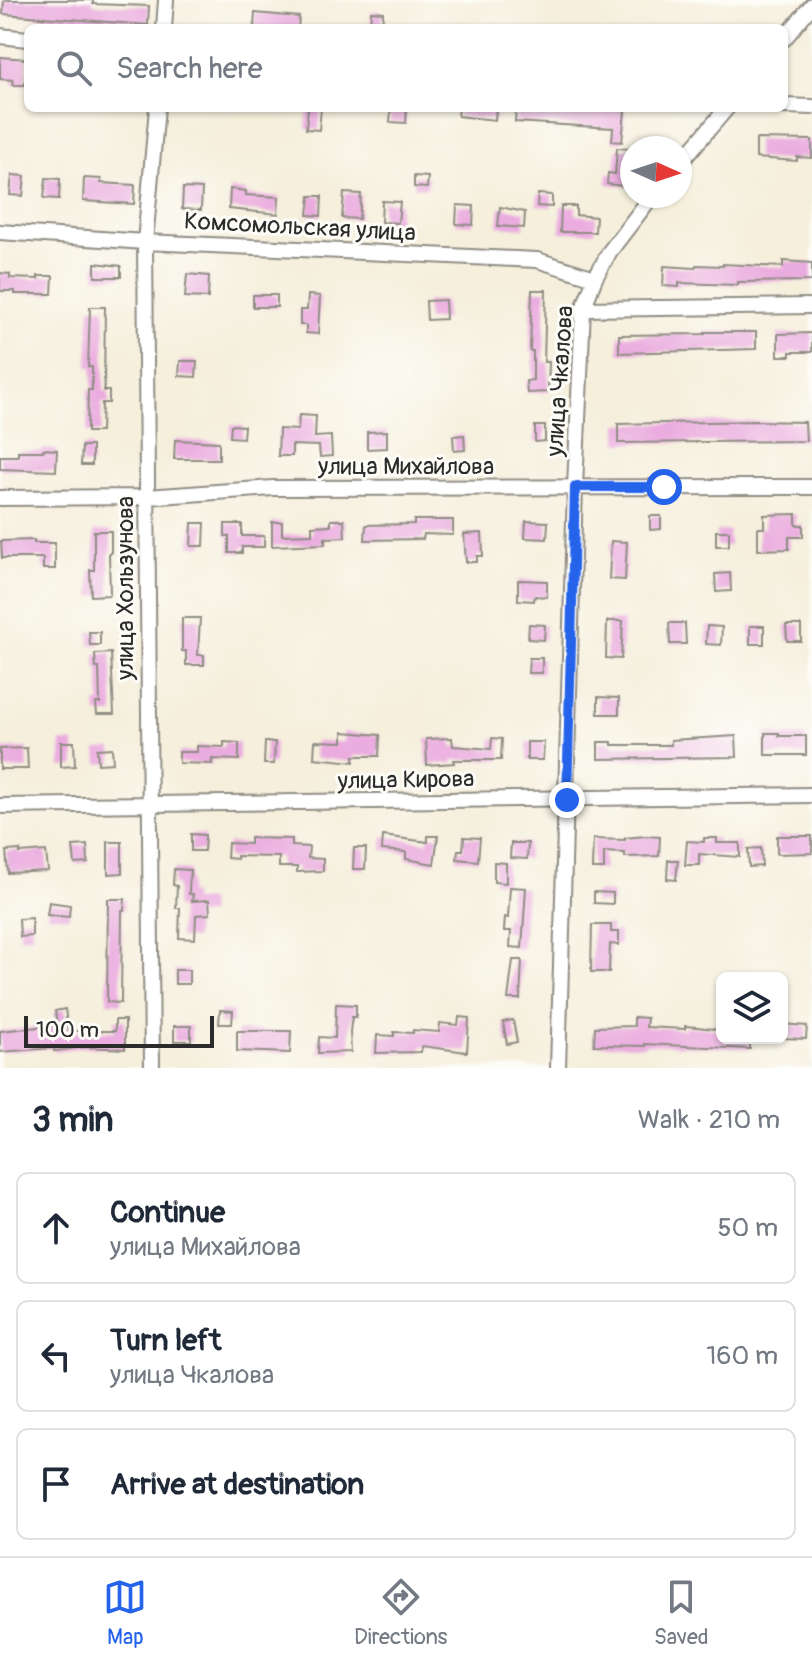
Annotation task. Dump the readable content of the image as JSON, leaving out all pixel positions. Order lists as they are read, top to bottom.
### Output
{
  "streets": {
    "street": [
      "Комсомольская улица",
      "улица Чкалова",
      "улица Михайлова",
      "улица Хользунова",
      "улица Кирова"
    ]
  },
  "crossings": [
    ["Комсомольская улица", "улица Чкалова"],
    ["Комсомольская улица", "улица Хользунова"],
    ["улица Чкалова", "улица Михайлова"],
    ["улица Чкалова", "улица Кирова"],
    ["улица Михайлова", "улица Хользунова"],
    ["улица Хользунова", "улица Кирова"]
  ],
  "scale_bar": "100 m",
  "north": "right",
  "page": {
    "search": "Search here",
    "scale": "100 m",
    "heading": ["3 min", "Walk · 210 m"],
    "list": [
      ["Continue", "улица Михайлова", "50 m"],
      ["Turn left", "улица Чкалова", "160 m"],
      "Arrive at destination"
    ],
    "nav": ["Map", "Directions", "Saved"]
  }
}
